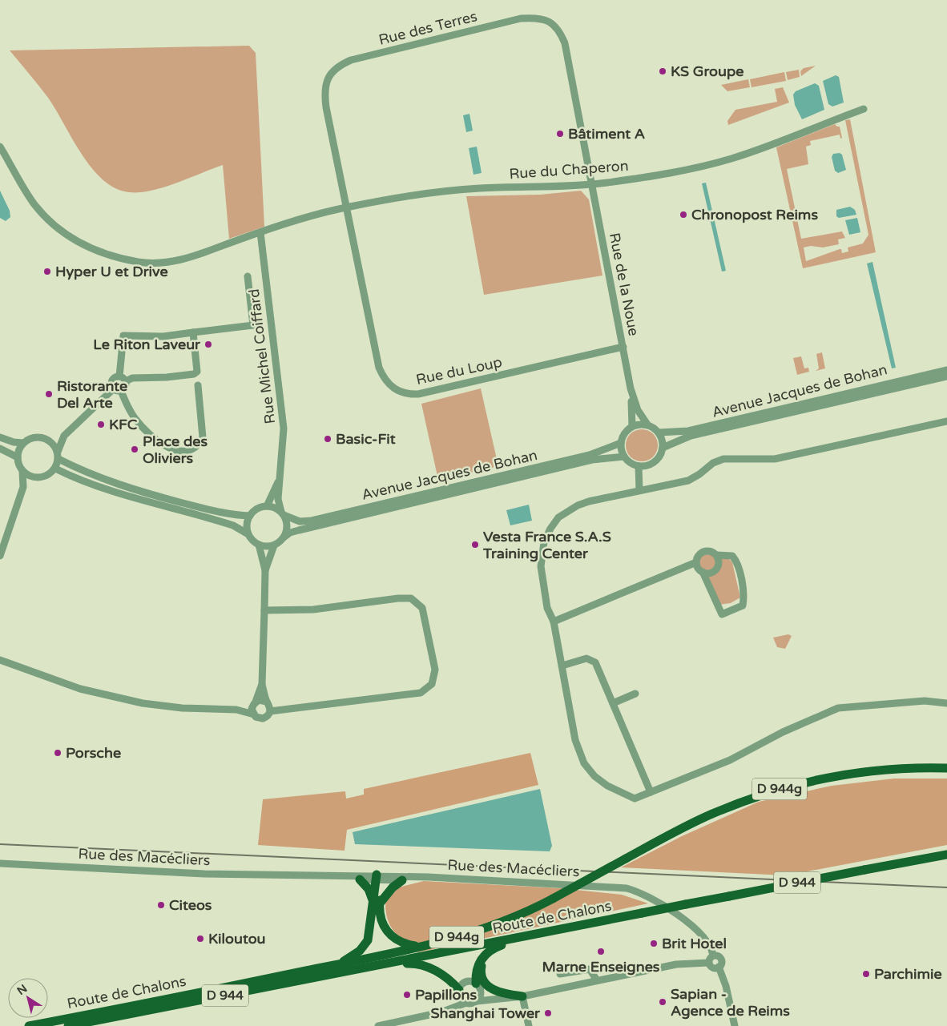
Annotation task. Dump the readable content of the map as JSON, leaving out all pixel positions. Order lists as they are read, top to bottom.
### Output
{
  "streets": {
    "main road": ["D 944g", "D 944", "Route de Chalons"],
    "street": [
      "Rue des Terres",
      "Rue du Chaperon",
      "Rue de la Noue",
      "Rue Michel Coiffard",
      "Rue du Loup",
      "Avenue Jacques de Bohan",
      "Rue des Macécliers"
    ]
  },
  "crossings": [
    ["Rue des Terres", "Rue du Chaperon"],
    ["Rue des Terres", "Rue de la Noue"],
    ["Rue des Terres", "Rue du Loup"],
    ["Rue du Chaperon", "Rue de la Noue"],
    ["Rue du Chaperon", "Rue Michel Coiffard"],
    ["Rue du Chaperon", "Rue du Loup"],
    ["Rue de la Noue", "Rue du Loup"],
    ["Rue Michel Coiffard", "Avenue Jacques de Bohan"]
  ],
  "places": [
    "KS Groupe",
    "Bâtiment A",
    "Chronopost Reims",
    "Hyper U et Drive",
    "Le Riton Laveur",
    "Ristorante Del Arte",
    "KFC",
    "Basic-Fit",
    "Place des Oliviers",
    "Vesta France S.A.S Training Center",
    "Porsche",
    "Citeos",
    "Kiloutou",
    "Brit Hotel",
    "Marne Enseignes",
    "Parchimie",
    "Papillons",
    "Sapian - Agence de Reims",
    "Shanghai Tower"
  ],
  "north": "top left"
}
